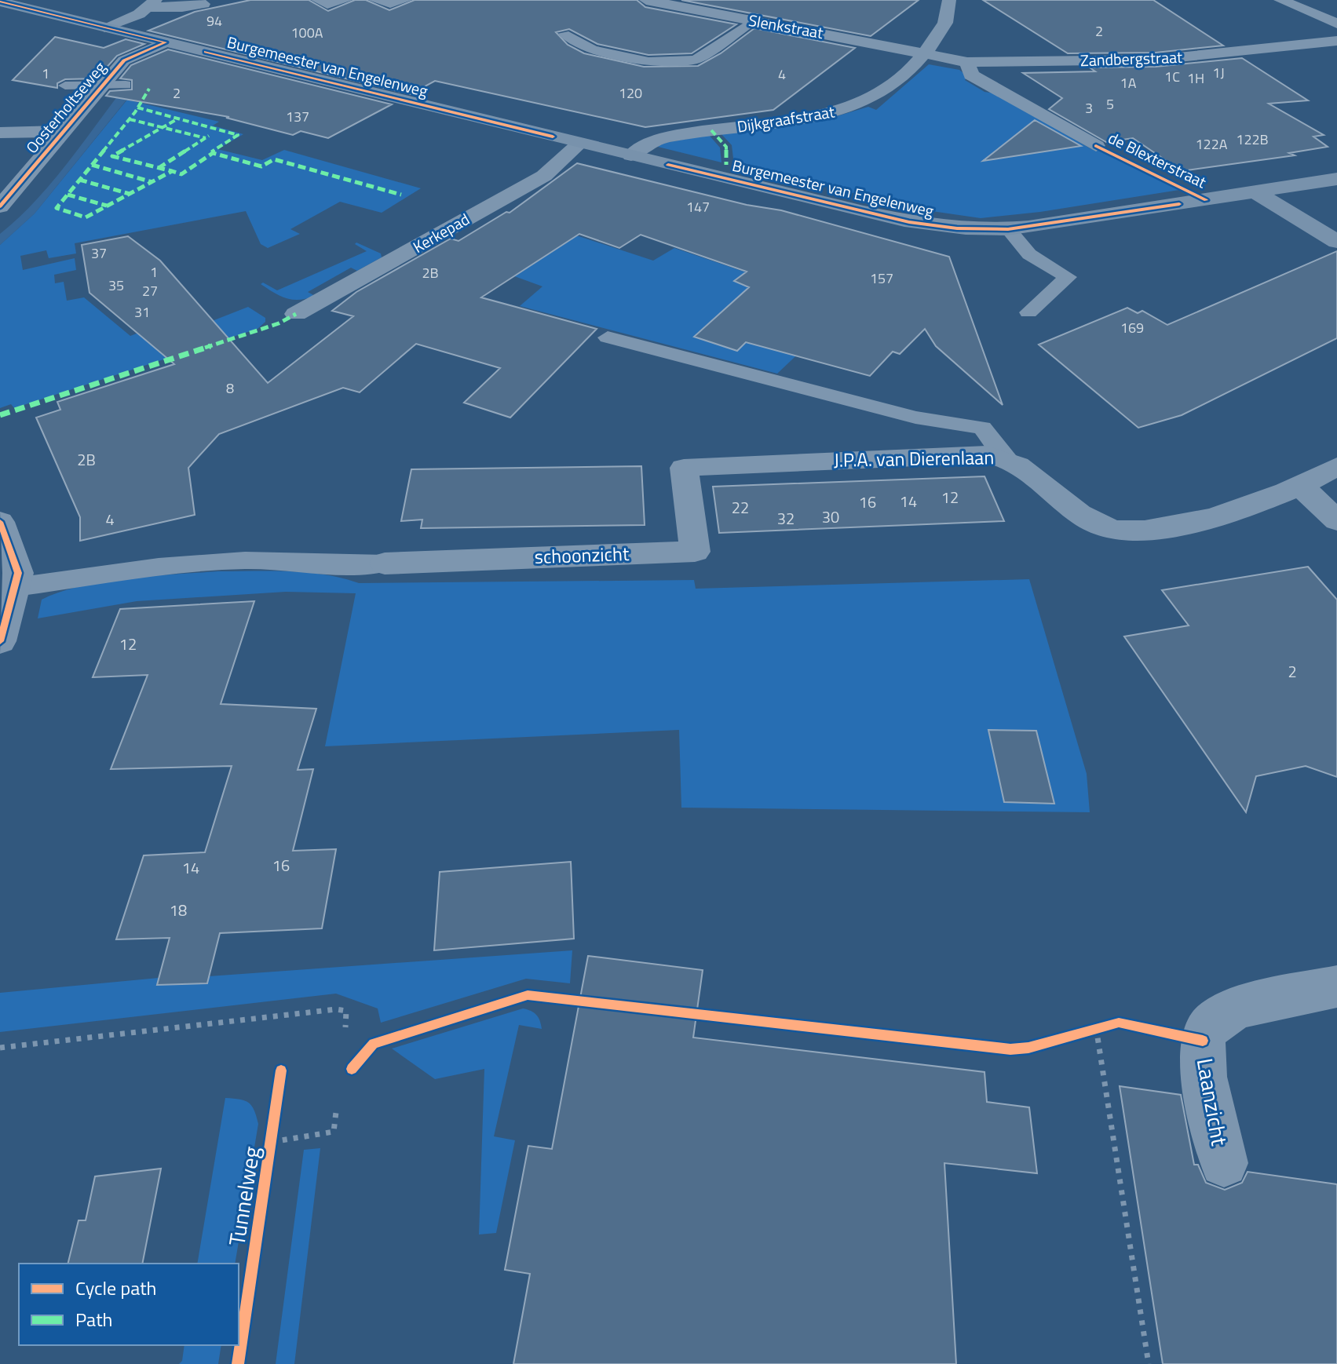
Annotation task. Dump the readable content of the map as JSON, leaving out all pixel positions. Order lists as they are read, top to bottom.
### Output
{
  "streets": {
    "street": [
      "Slenkstraat",
      "Zandbergstraat",
      "Burgemeester van Engelenweg",
      "Oosterholtseweg",
      "Dijkgraafstraat",
      "de Blexterstraat",
      "Kerkepad",
      "J.P.A. van Dierenlaan",
      "schoonzicht",
      "Laanzicht"
    ],
    "cycle path": ["Tunnelweg"]
  },
  "crossings": [
    ["Slenkstraat", "Zandbergstraat"],
    ["Slenkstraat", "Dijkgraafstraat"],
    ["Zandbergstraat", "Dijkgraafstraat"],
    ["Zandbergstraat", "de Blexterstraat"],
    ["Burgemeester van Engelenweg", "Oosterholtseweg"],
    ["Burgemeester van Engelenweg", "Dijkgraafstraat"],
    ["Burgemeester van Engelenweg", "Kerkepad"],
    ["J.P.A. van Dierenlaan", "schoonzicht"]
  ],
  "house_numbers": [
    "94",
    "2",
    "100A",
    "1J",
    "1",
    "4",
    "1C",
    "1H",
    "1A",
    "2",
    "120",
    "5",
    "3",
    "137",
    "122B",
    "122A",
    "147",
    "37",
    "1",
    "2B",
    "157",
    "35",
    "27",
    "31",
    "169",
    "8",
    "2B",
    "12",
    "14",
    "16",
    "22",
    "30",
    "32",
    "4",
    "12",
    "2",
    "16",
    "14",
    "18"
  ],
  "legend": ["Cycle path", "Path"]
}
